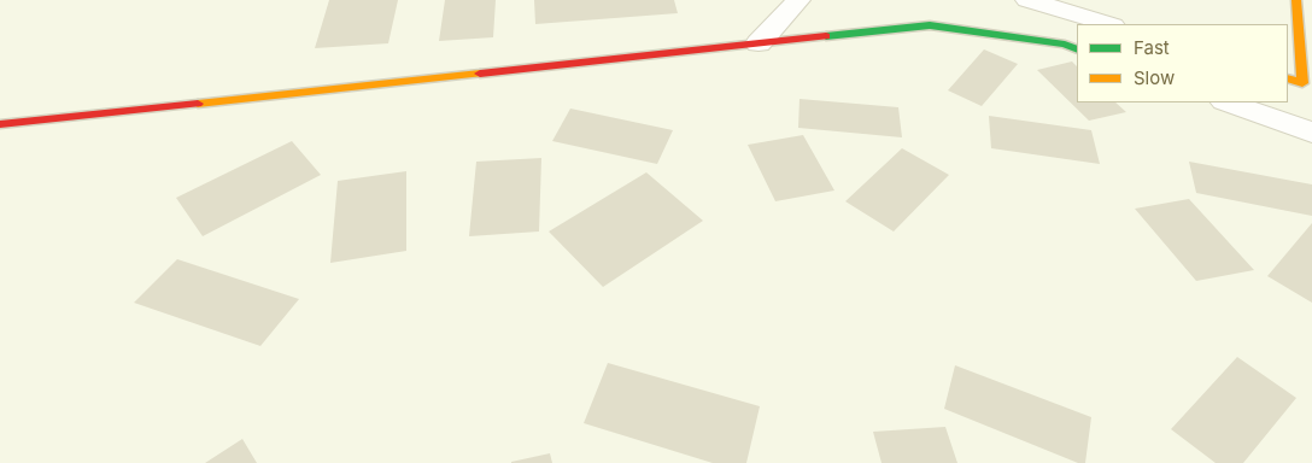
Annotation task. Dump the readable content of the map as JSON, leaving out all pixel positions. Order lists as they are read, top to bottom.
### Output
{
  "legend": ["Fast", "Slow"]
}
